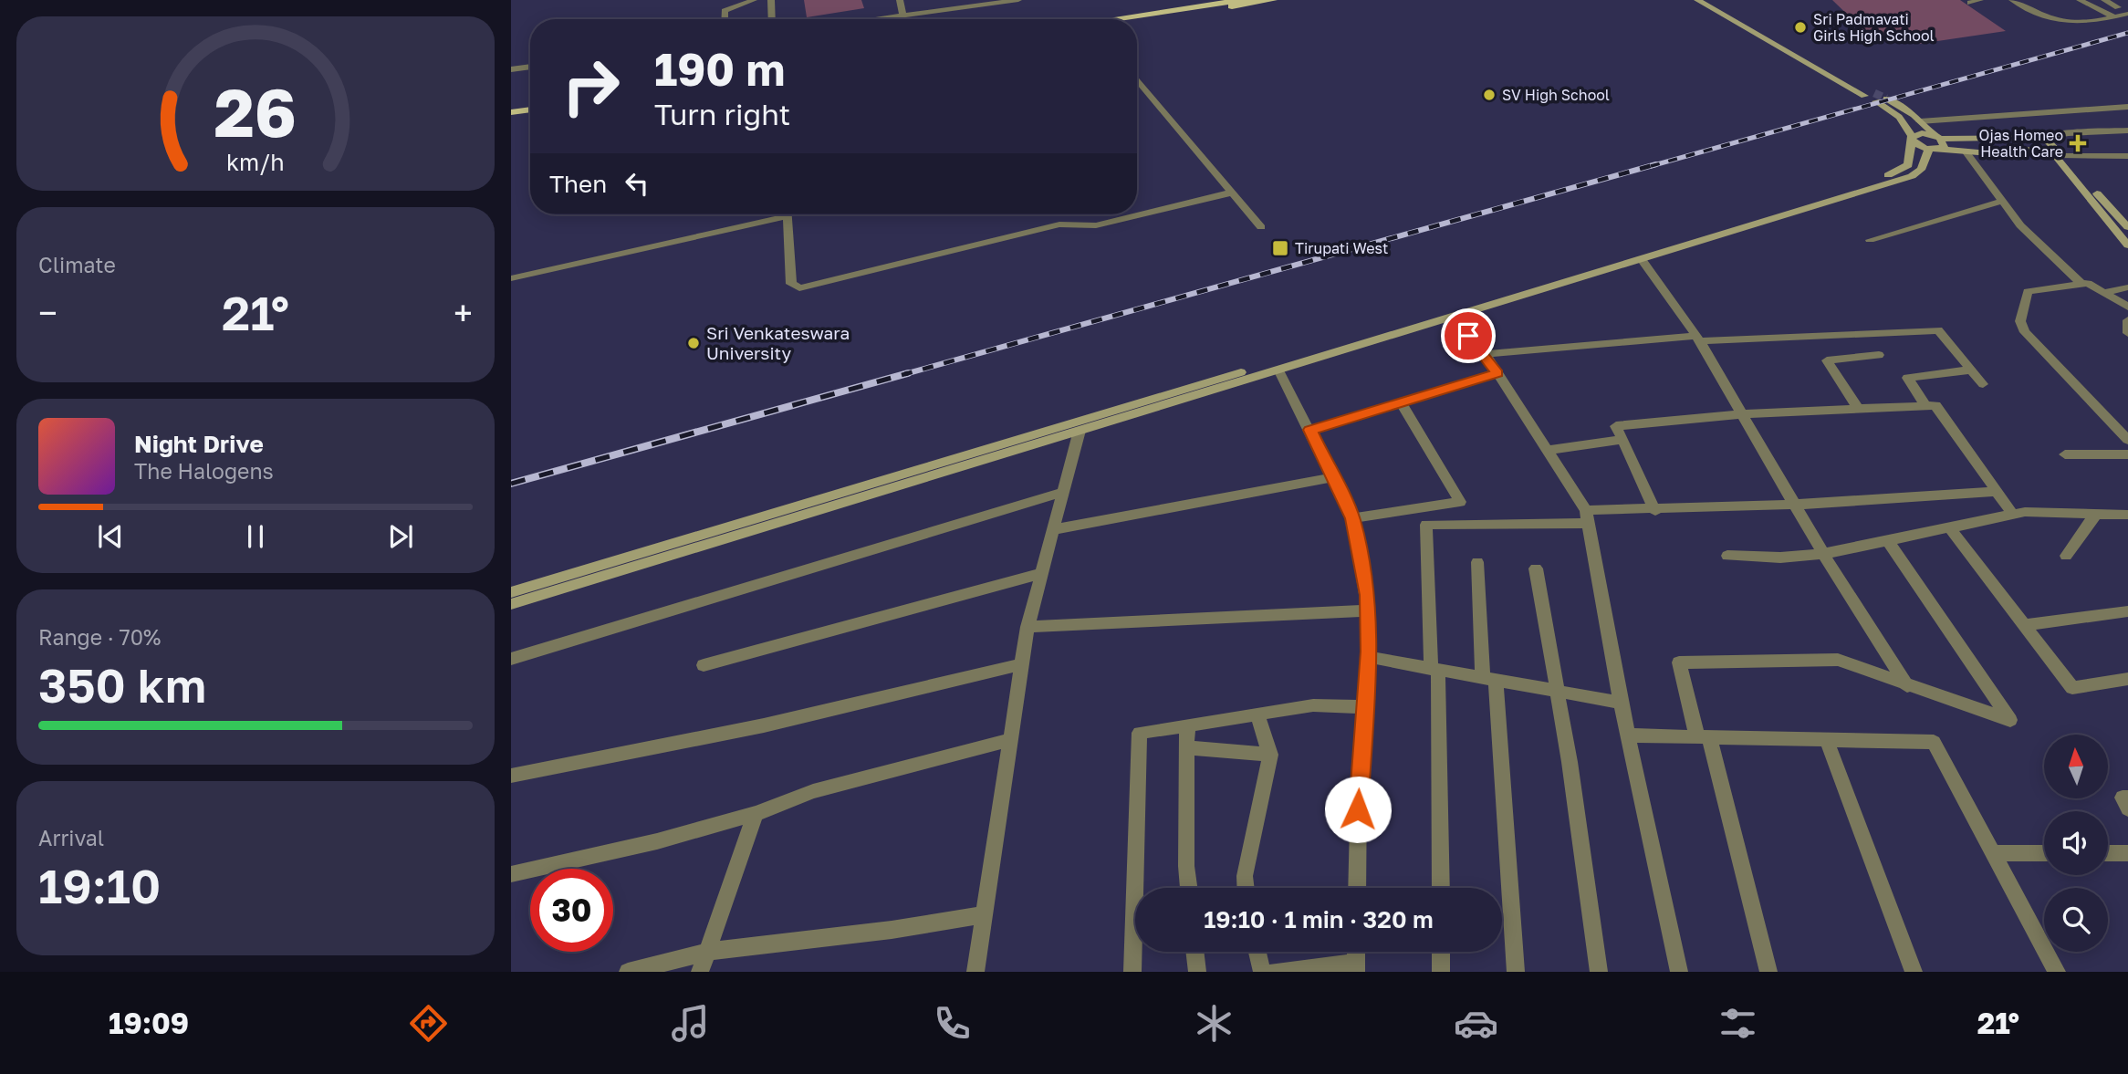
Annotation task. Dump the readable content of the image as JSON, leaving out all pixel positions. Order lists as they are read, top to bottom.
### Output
{
  "places": {
    "other": ["Sri Padmavati Girls High School", "SV High School", "Sri Venkateswara University"],
    "health": ["Ojas Homeo Health Care"],
    "transit": ["Tirupati West"]
  },
  "north": "top",
  "page": {
    "turn": ["190 m", "Turn right"],
    "then": "Then",
    "tile": [
      "Climate",
      ["Range · 70%", "350 km"],
      ["Arrival", "19:10"]
    ],
    "heat": ["−", "21°", "+"],
    "song": ["Night Drive", "The Halogens"],
    "limit": "30",
    "trip": "19:10 · 1 min · 320 m",
    "tabs": ["19:09", "21°"],
    "gauge": ["26", "km/h"]
  }
}
